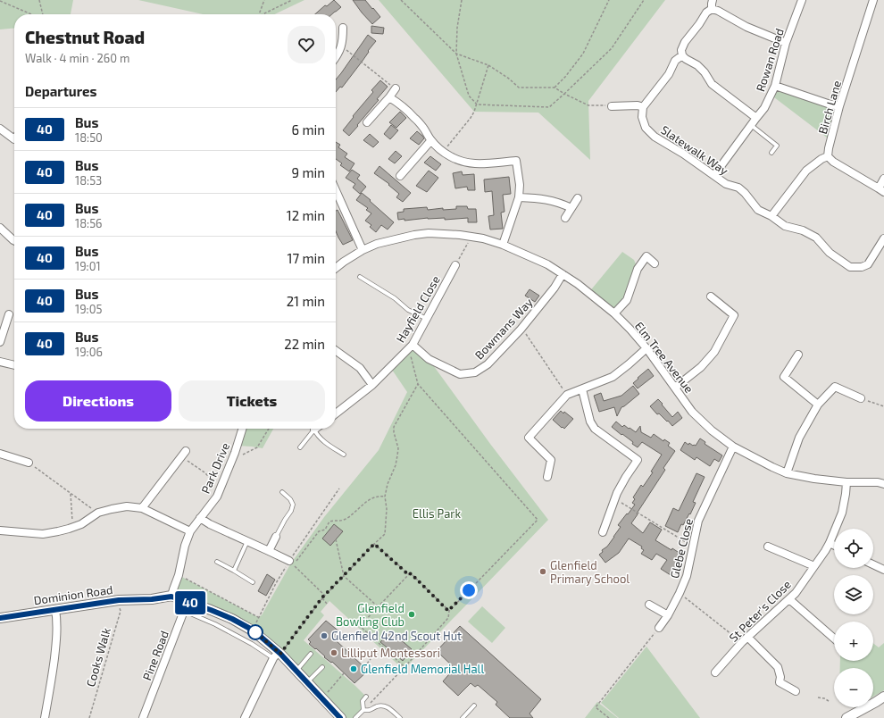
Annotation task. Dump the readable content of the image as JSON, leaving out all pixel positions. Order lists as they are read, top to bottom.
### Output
{
  "streets": {
    "street": [
      "Rowan Road",
      "Birch Lane",
      "Slatewalk Way",
      "Hayfield Close",
      "Bowmans Way",
      "Elm Tree Avenue",
      "Park Drive",
      "Glebe Close",
      "Dominion Road",
      "St Peter's Close",
      "Pine Road"
    ],
    "path": ["Cooks Walk"]
  },
  "crossings": [
    ["Rowan Road", "Slatewalk Way"],
    ["Hayfield Close", "Bowmans Way"],
    ["Bowmans Way", "Elm Tree Avenue"],
    ["Elm Tree Avenue", "Glebe Close"],
    ["Elm Tree Avenue", "St Peter's Close"],
    ["Park Drive", "Dominion Road"],
    ["Dominion Road", "Cooks Walk"]
  ],
  "parks": ["Ellis Park"],
  "places": [
    "Glenfield Primary School",
    "Glenfield Bowling Club",
    "Glenfield 42nd Scout Hut",
    "Lilliput Montessori",
    "Glenfield Memorial Hall"
  ],
  "lines": ["bus line 40"],
  "page": {
    "on_map": "40",
    "heading": [
      ["Chestnut Road", "Walk · 4 min · 260 m"],
      "Departures"
    ],
    "list": [
      {
        "mark": "40",
        "name": "Bus",
        "note": "18:50",
        "value": "6 min"
      },
      {
        "mark": "40",
        "name": "Bus",
        "note": "18:53",
        "value": "9 min"
      },
      {
        "mark": "40",
        "name": "Bus",
        "note": "18:56",
        "value": "12 min"
      },
      {
        "mark": "40",
        "name": "Bus",
        "note": "19:01",
        "value": "17 min"
      },
      {
        "mark": "40",
        "name": "Bus",
        "note": "19:05",
        "value": "21 min"
      },
      {
        "mark": "40",
        "name": "Bus",
        "note": "19:06",
        "value": "22 min"
      }
    ],
    "buttons": ["Directions", "Tickets"],
    "map_buttons": ["+", "−"]
  }
}
